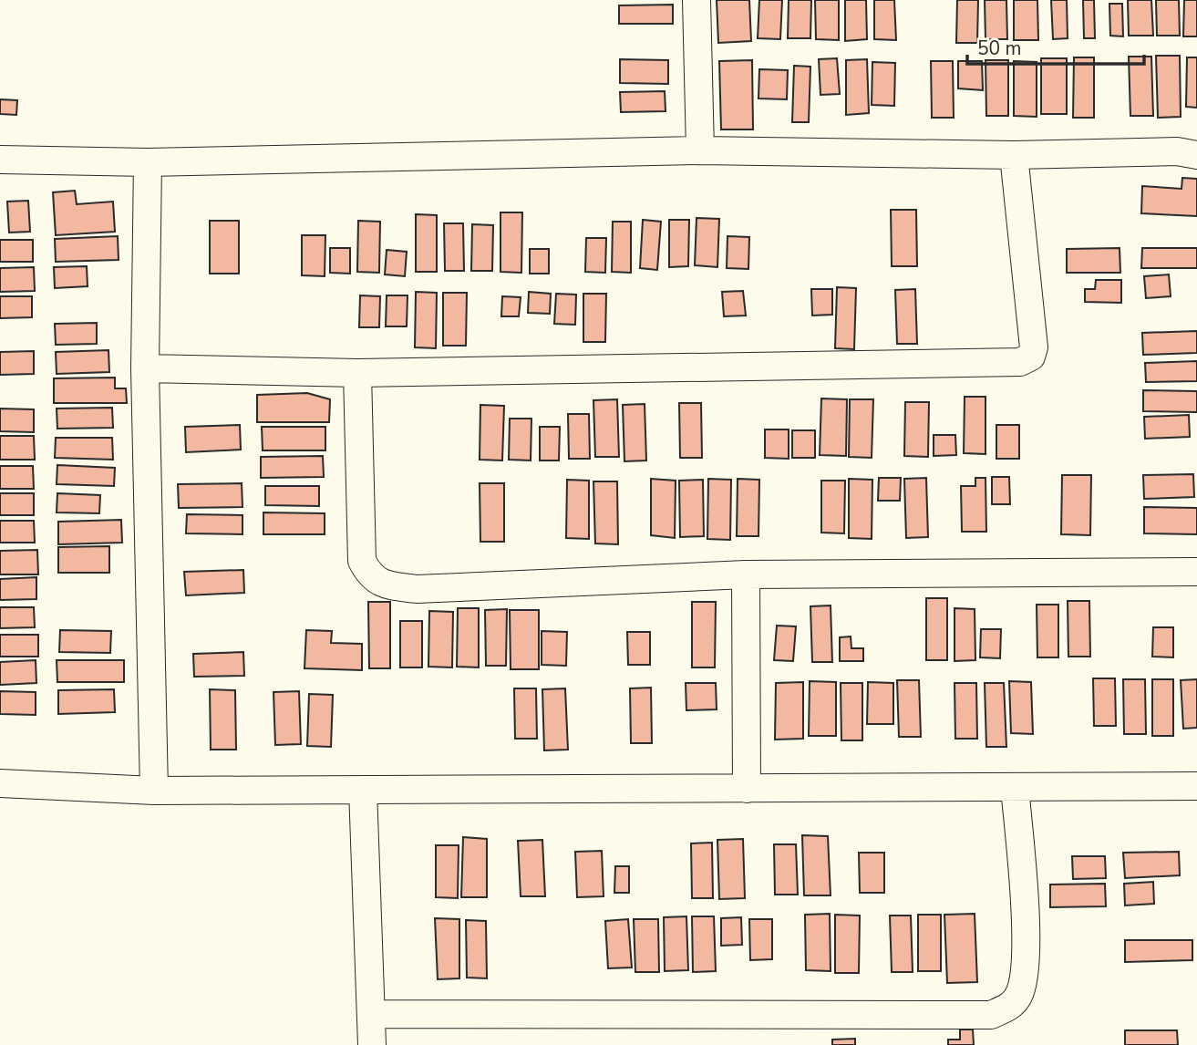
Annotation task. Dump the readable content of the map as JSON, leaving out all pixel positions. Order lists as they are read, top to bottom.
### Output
{
  "scale_bar": "50 m"
}
